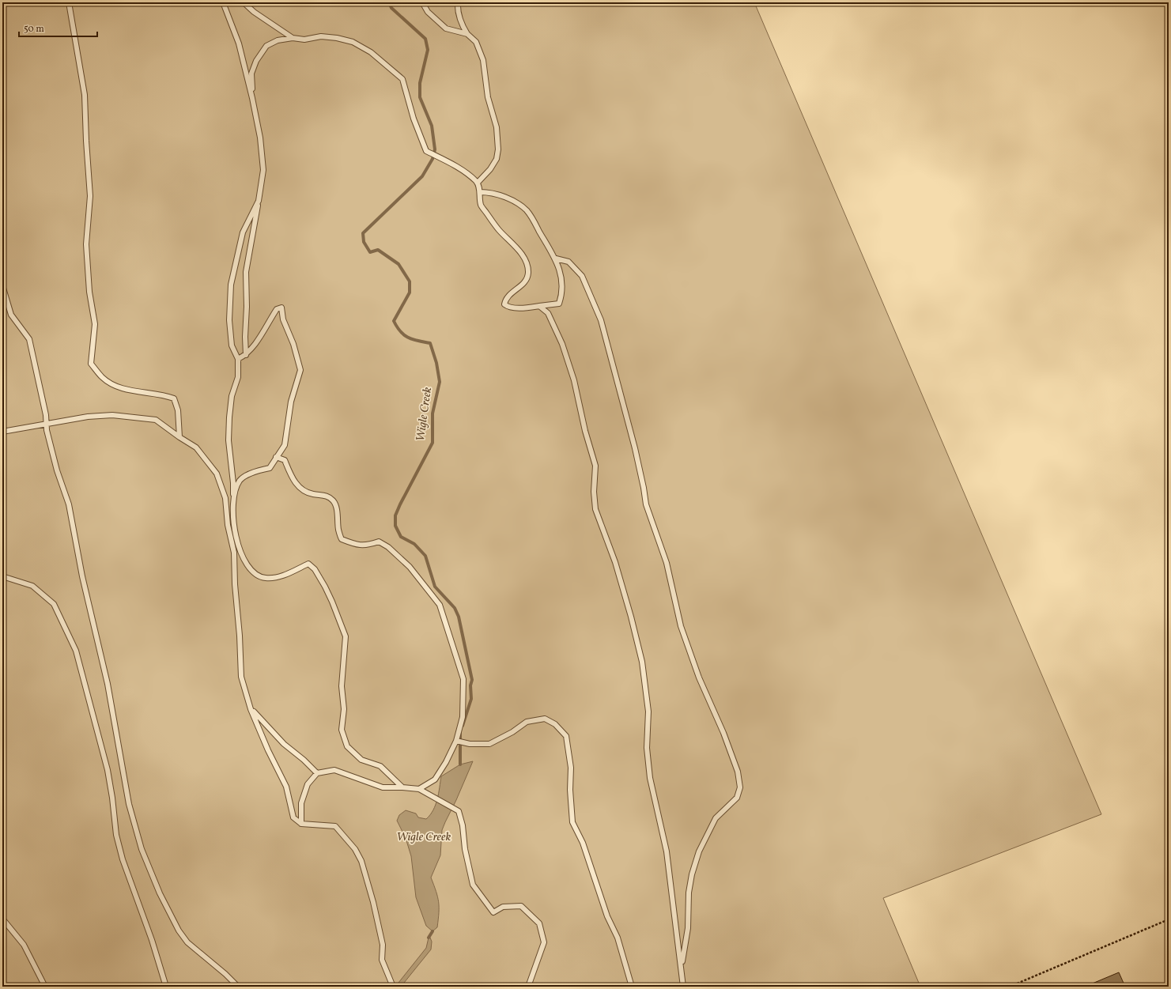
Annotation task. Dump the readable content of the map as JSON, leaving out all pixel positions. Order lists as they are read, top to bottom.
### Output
{
  "water": ["Wigle Creek"],
  "scale_bar": "50 m"
}
